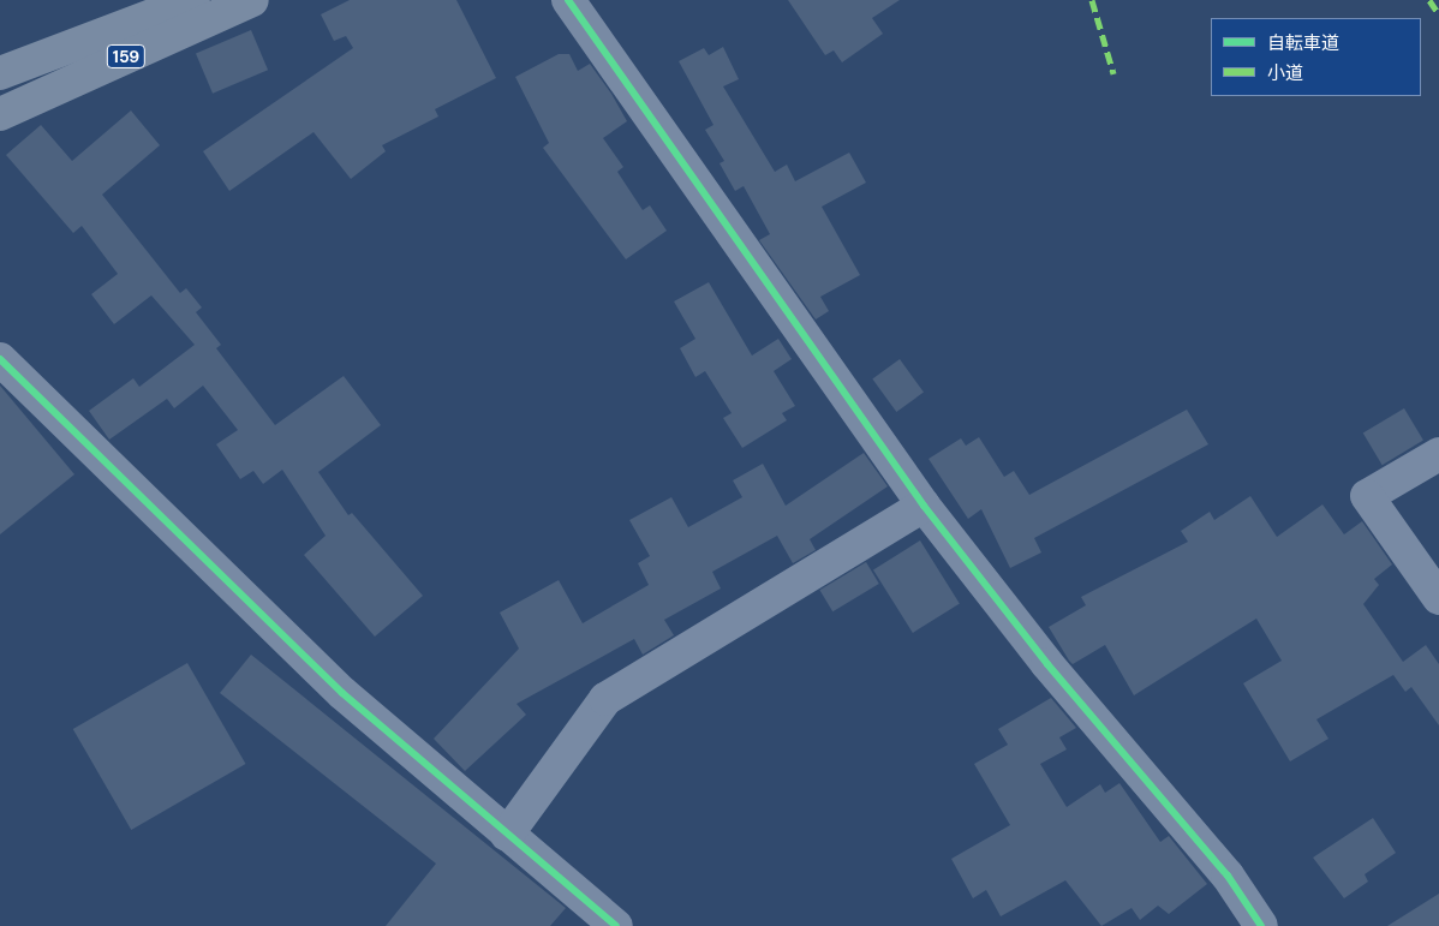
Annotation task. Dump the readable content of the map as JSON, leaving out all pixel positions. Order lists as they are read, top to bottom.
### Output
{
  "streets": {
    "highway": ["159"]
  },
  "legend": ["自転車道", "小道"]
}
